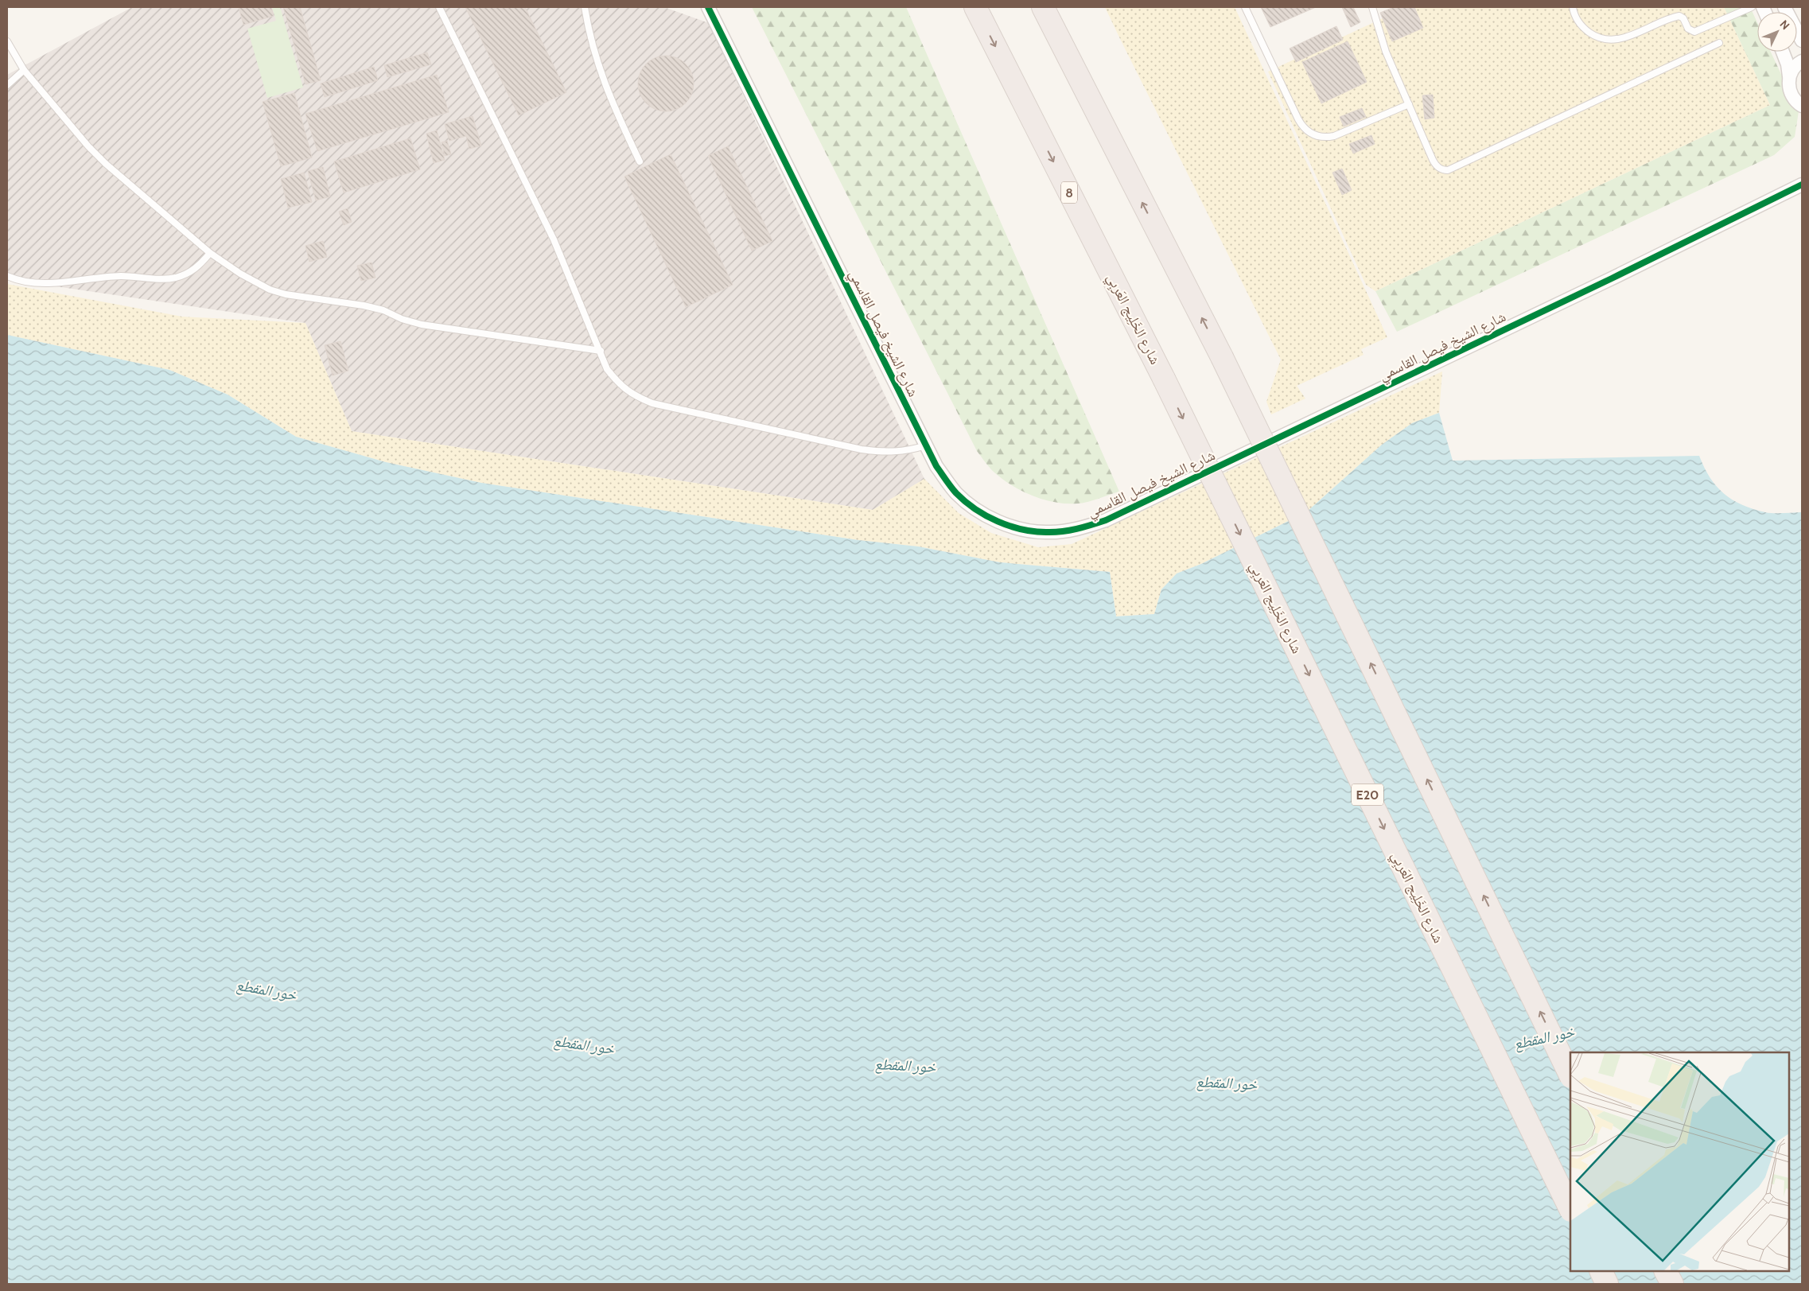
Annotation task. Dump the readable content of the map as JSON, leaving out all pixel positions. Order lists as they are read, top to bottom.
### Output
{
  "streets": {
    "highway": ["8", "شارع الخَلِيج العَربِي", "E20"],
    "street": ["شارع الشيخ فيصل القاسمي"]
  },
  "water": ["خور المقطع"],
  "north": "top right"
}
